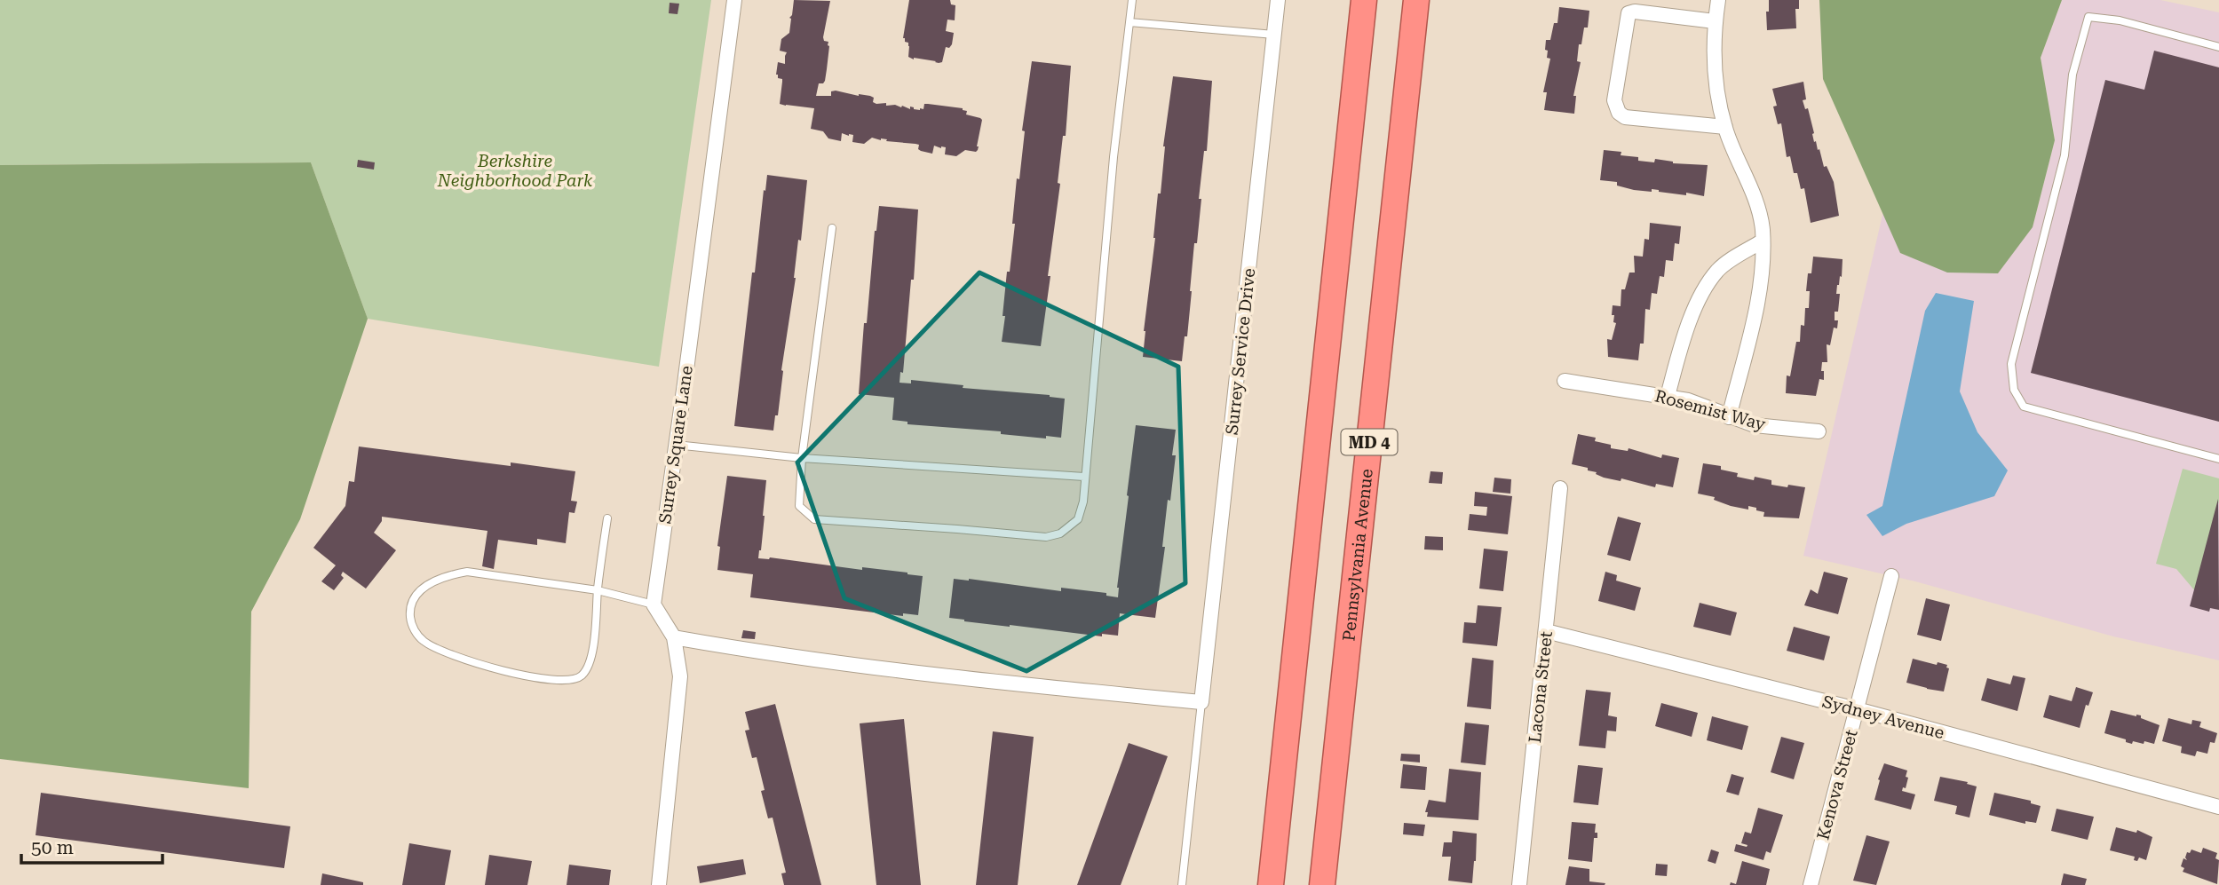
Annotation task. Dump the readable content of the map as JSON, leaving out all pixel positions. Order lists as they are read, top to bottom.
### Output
{
  "streets": {
    "highway": ["MD 4", "Pennsylvania Avenue"],
    "street": [
      "Surrey Service Drive",
      "Rosemist Way",
      "Surrey Square Lane",
      "Lacona Street",
      "Sydney Avenue",
      "Kenova Street"
    ]
  },
  "crossings": [
    ["Lacona Street", "Sydney Avenue"],
    ["Sydney Avenue", "Kenova Street"]
  ],
  "parks": ["Berkshire Neighborhood Park"],
  "scale_bar": "50 m"
}
